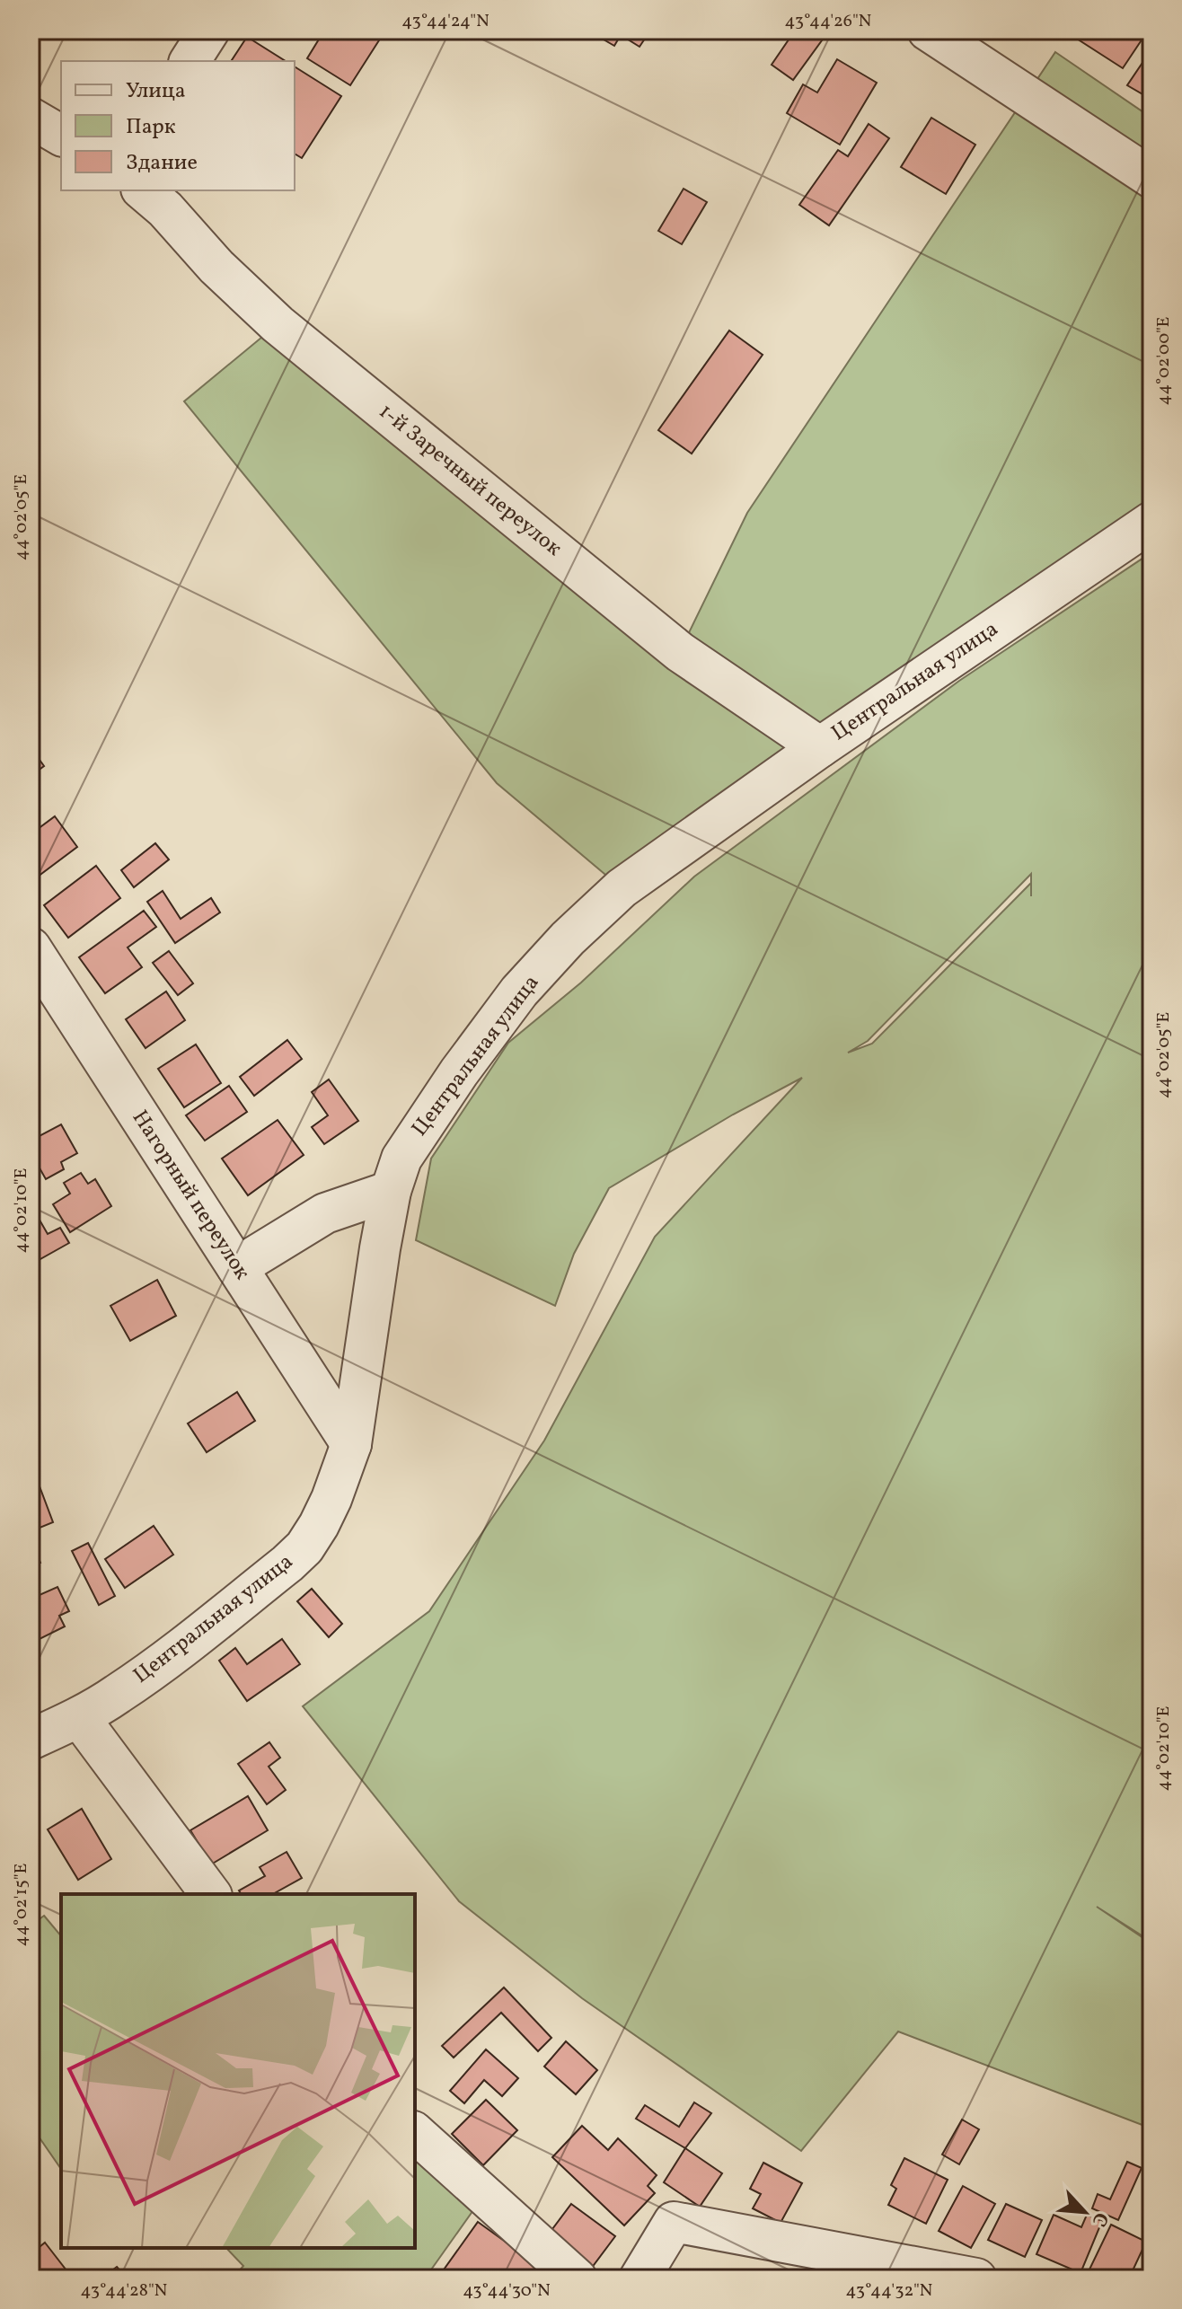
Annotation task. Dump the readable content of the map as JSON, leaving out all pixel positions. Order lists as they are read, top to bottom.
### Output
{
  "streets": {
    "street": ["1-й Заречный переулок", "Центральная улица", "Нагорный переулок"]
  },
  "crossings": [
    ["1-й Заречный переулок", "Центральная улица"],
    ["Центральная улица", "Нагорный переулок"]
  ],
  "legend": ["Улица", "Парк", "Здание"],
  "north": "bottom right",
  "coordinates": [
    "43°44'24\"N",
    "43°44'26\"N",
    "44°02'00\"E",
    "44°02'05\"E",
    "44°02'10\"E",
    "44°02'15\"E",
    "43°44'28\"N",
    "43°44'30\"N",
    "43°44'32\"N"
  ]
}
